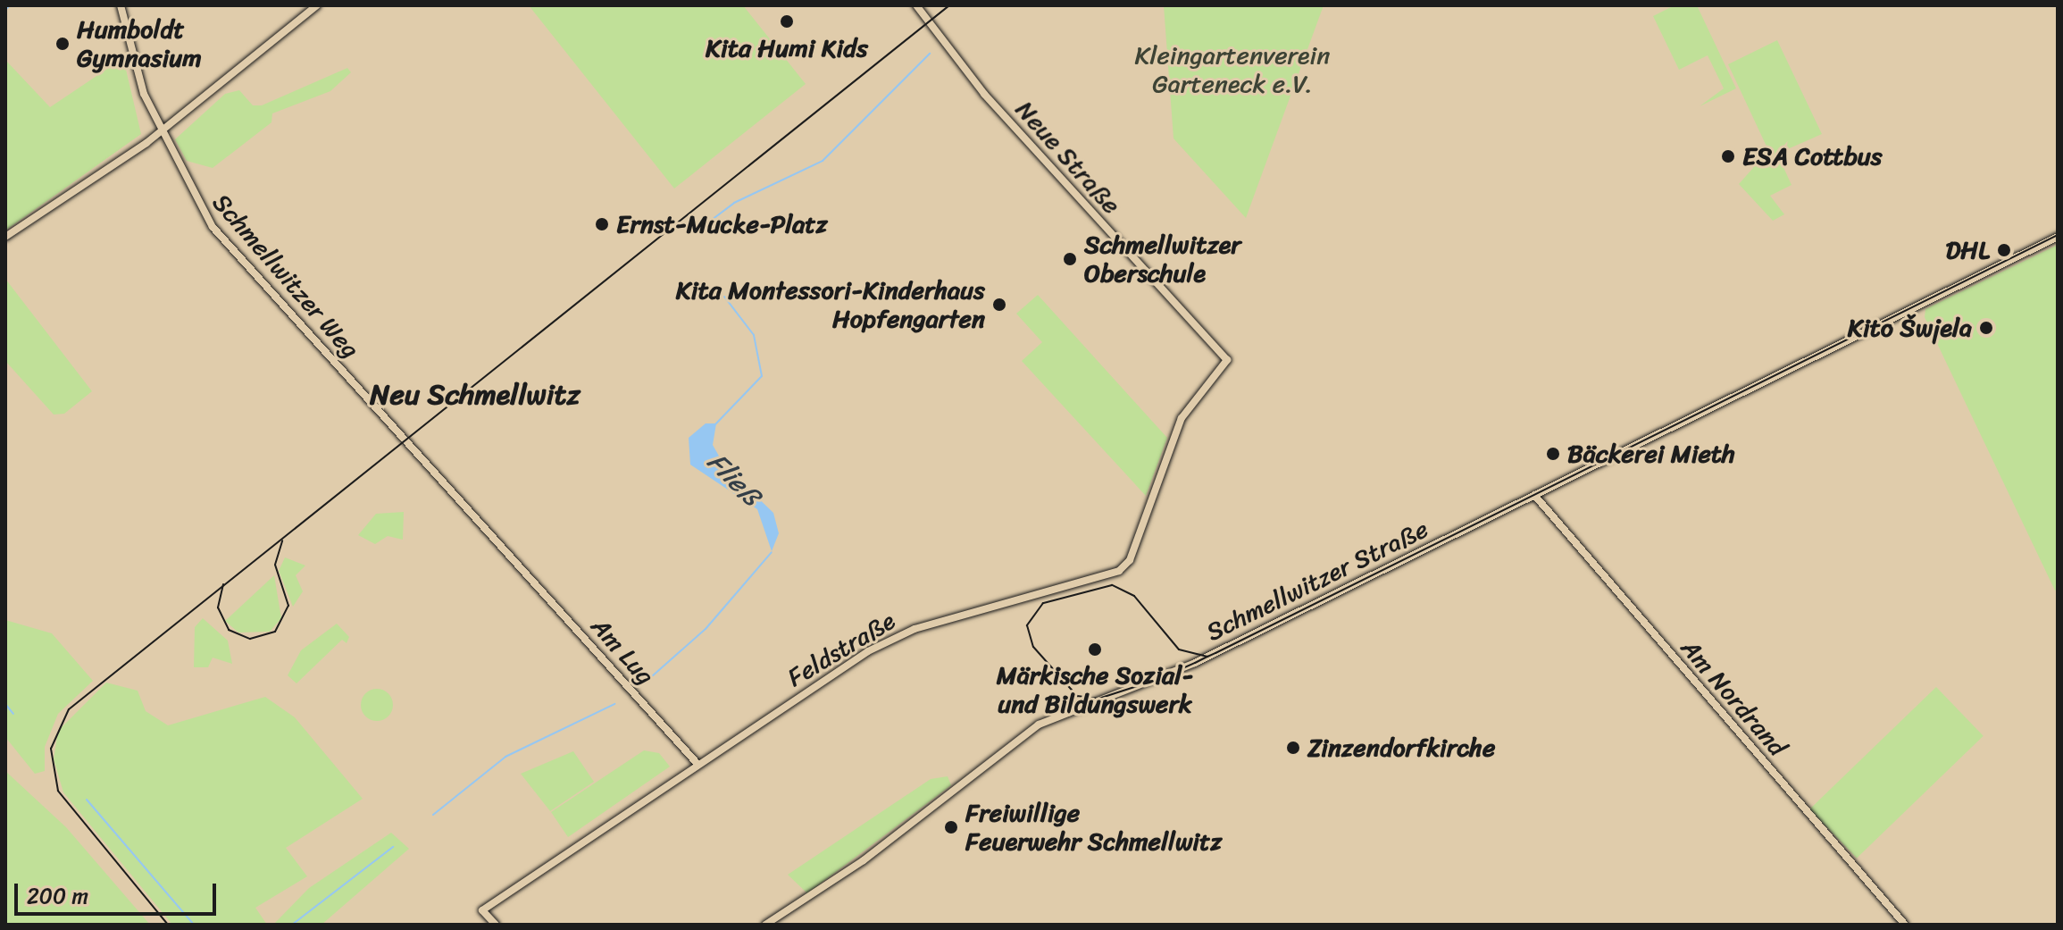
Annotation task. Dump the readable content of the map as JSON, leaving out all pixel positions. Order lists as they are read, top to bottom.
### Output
{
  "streets": {
    "street": [
      "Neue Straße",
      "Schmellwitzer Weg",
      "Schmellwitzer Straße",
      "Feldstraße",
      "Am Lug",
      "Am Nordrand"
    ]
  },
  "crossings": [
    ["Neue Straße", "Feldstraße"],
    ["Schmellwitzer Weg", "Am Lug"],
    ["Schmellwitzer Straße", "Am Nordrand"],
    ["Feldstraße", "Am Lug"]
  ],
  "districts": ["Neu Schmellwitz"],
  "water": ["Fließ"],
  "parks": ["Kleingartenverein Garteneck e.V."],
  "places": [
    "Kita Humi Kids",
    "Humboldt Gymnasium",
    "ESA Cottbus",
    "Ernst-Mucke-Platz",
    "DHL",
    "Schmellwitzer Oberschule",
    "Kita Montessori-Kinderhaus Hopfengarten",
    "Kito Šwjela",
    "Bäckerei Mieth",
    "Märkische Sozial- und Bildungswerk",
    "Zinzendorfkirche",
    "Freiwillige Feuerwehr Schmellwitz"
  ],
  "scale_bar": "200 m"
}
